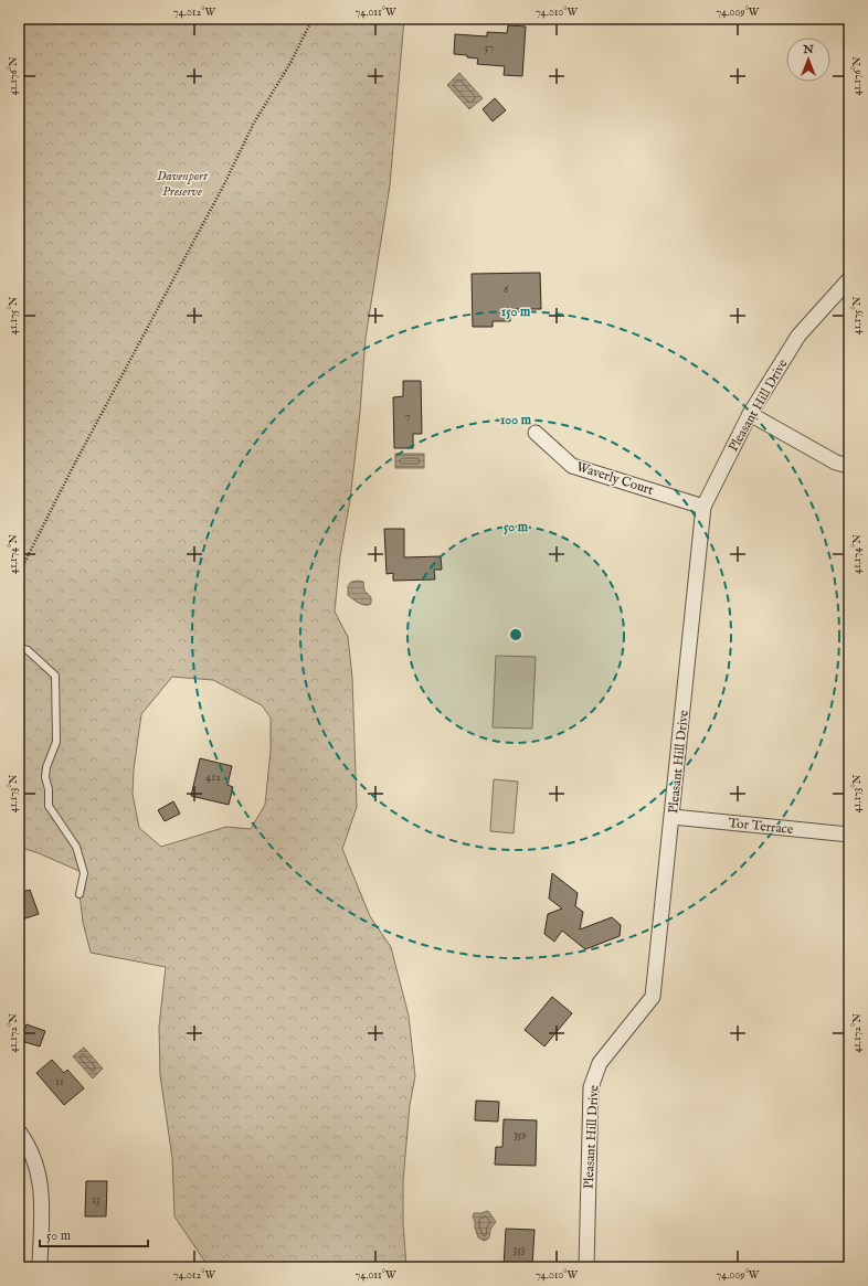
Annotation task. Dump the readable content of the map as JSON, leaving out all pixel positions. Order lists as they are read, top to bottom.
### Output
{
  "streets": {
    "street": ["Pleasant Hill Drive", "Waverly Court", "Tor Terrace"]
  },
  "crossings": [
    ["Pleasant Hill Drive", "Waverly Court"],
    ["Pleasant Hill Drive", "Tor Terrace"]
  ],
  "parks": ["Davenport Preserve"],
  "house_numbers": [
    "57",
    "6",
    "7",
    "412",
    "11",
    "359",
    "13",
    "353"
  ],
  "scale_bar": "50 m",
  "north": "top",
  "coordinates": [
    "74.012°W",
    "74.011°W",
    "74.010°W",
    "74.009°W",
    "41.176°N",
    "41.175°N",
    "41.174°N",
    "41.173°N",
    "41.172°N"
  ],
  "rings": ["150 m", "100 m", "50 m"]
}
